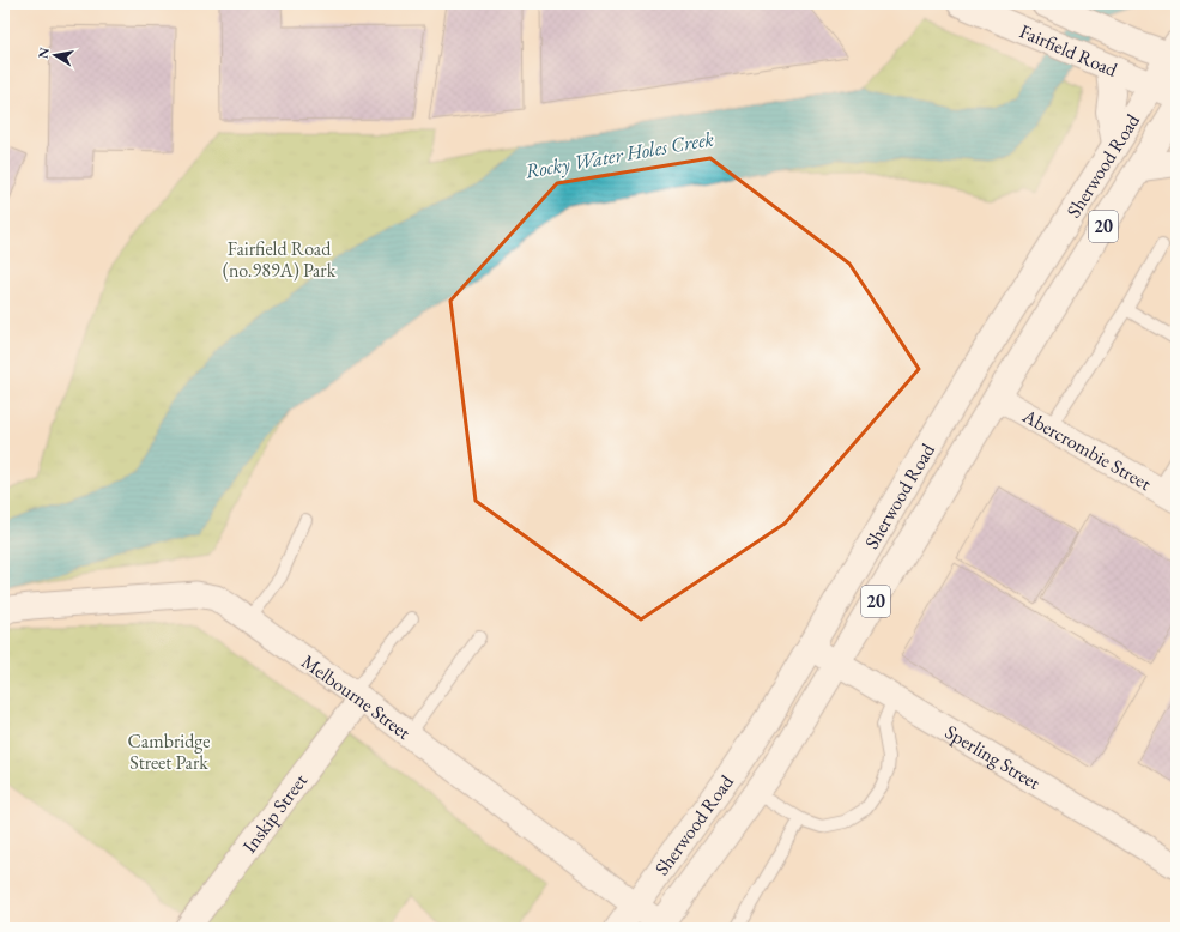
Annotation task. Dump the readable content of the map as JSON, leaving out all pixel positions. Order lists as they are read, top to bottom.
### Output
{
  "streets": {
    "main road": ["Fairfield Road", "Sherwood Road", "20"],
    "street": [
      "Abercrombie Street",
      "Melbourne Street",
      "Sperling Street",
      "Inskip Street"
    ]
  },
  "crossings": [
    ["Fairfield Road", "Sherwood Road"],
    ["Sherwood Road", "Abercrombie Street"],
    ["Sherwood Road", "Melbourne Street"],
    ["Sherwood Road", "Sperling Street"],
    ["Melbourne Street", "Inskip Street"]
  ],
  "water": ["Rocky Water Holes Creek"],
  "parks": ["Fairfield Road (no.989A) Park", "Cambridge Street Park"],
  "north": "left"
}
